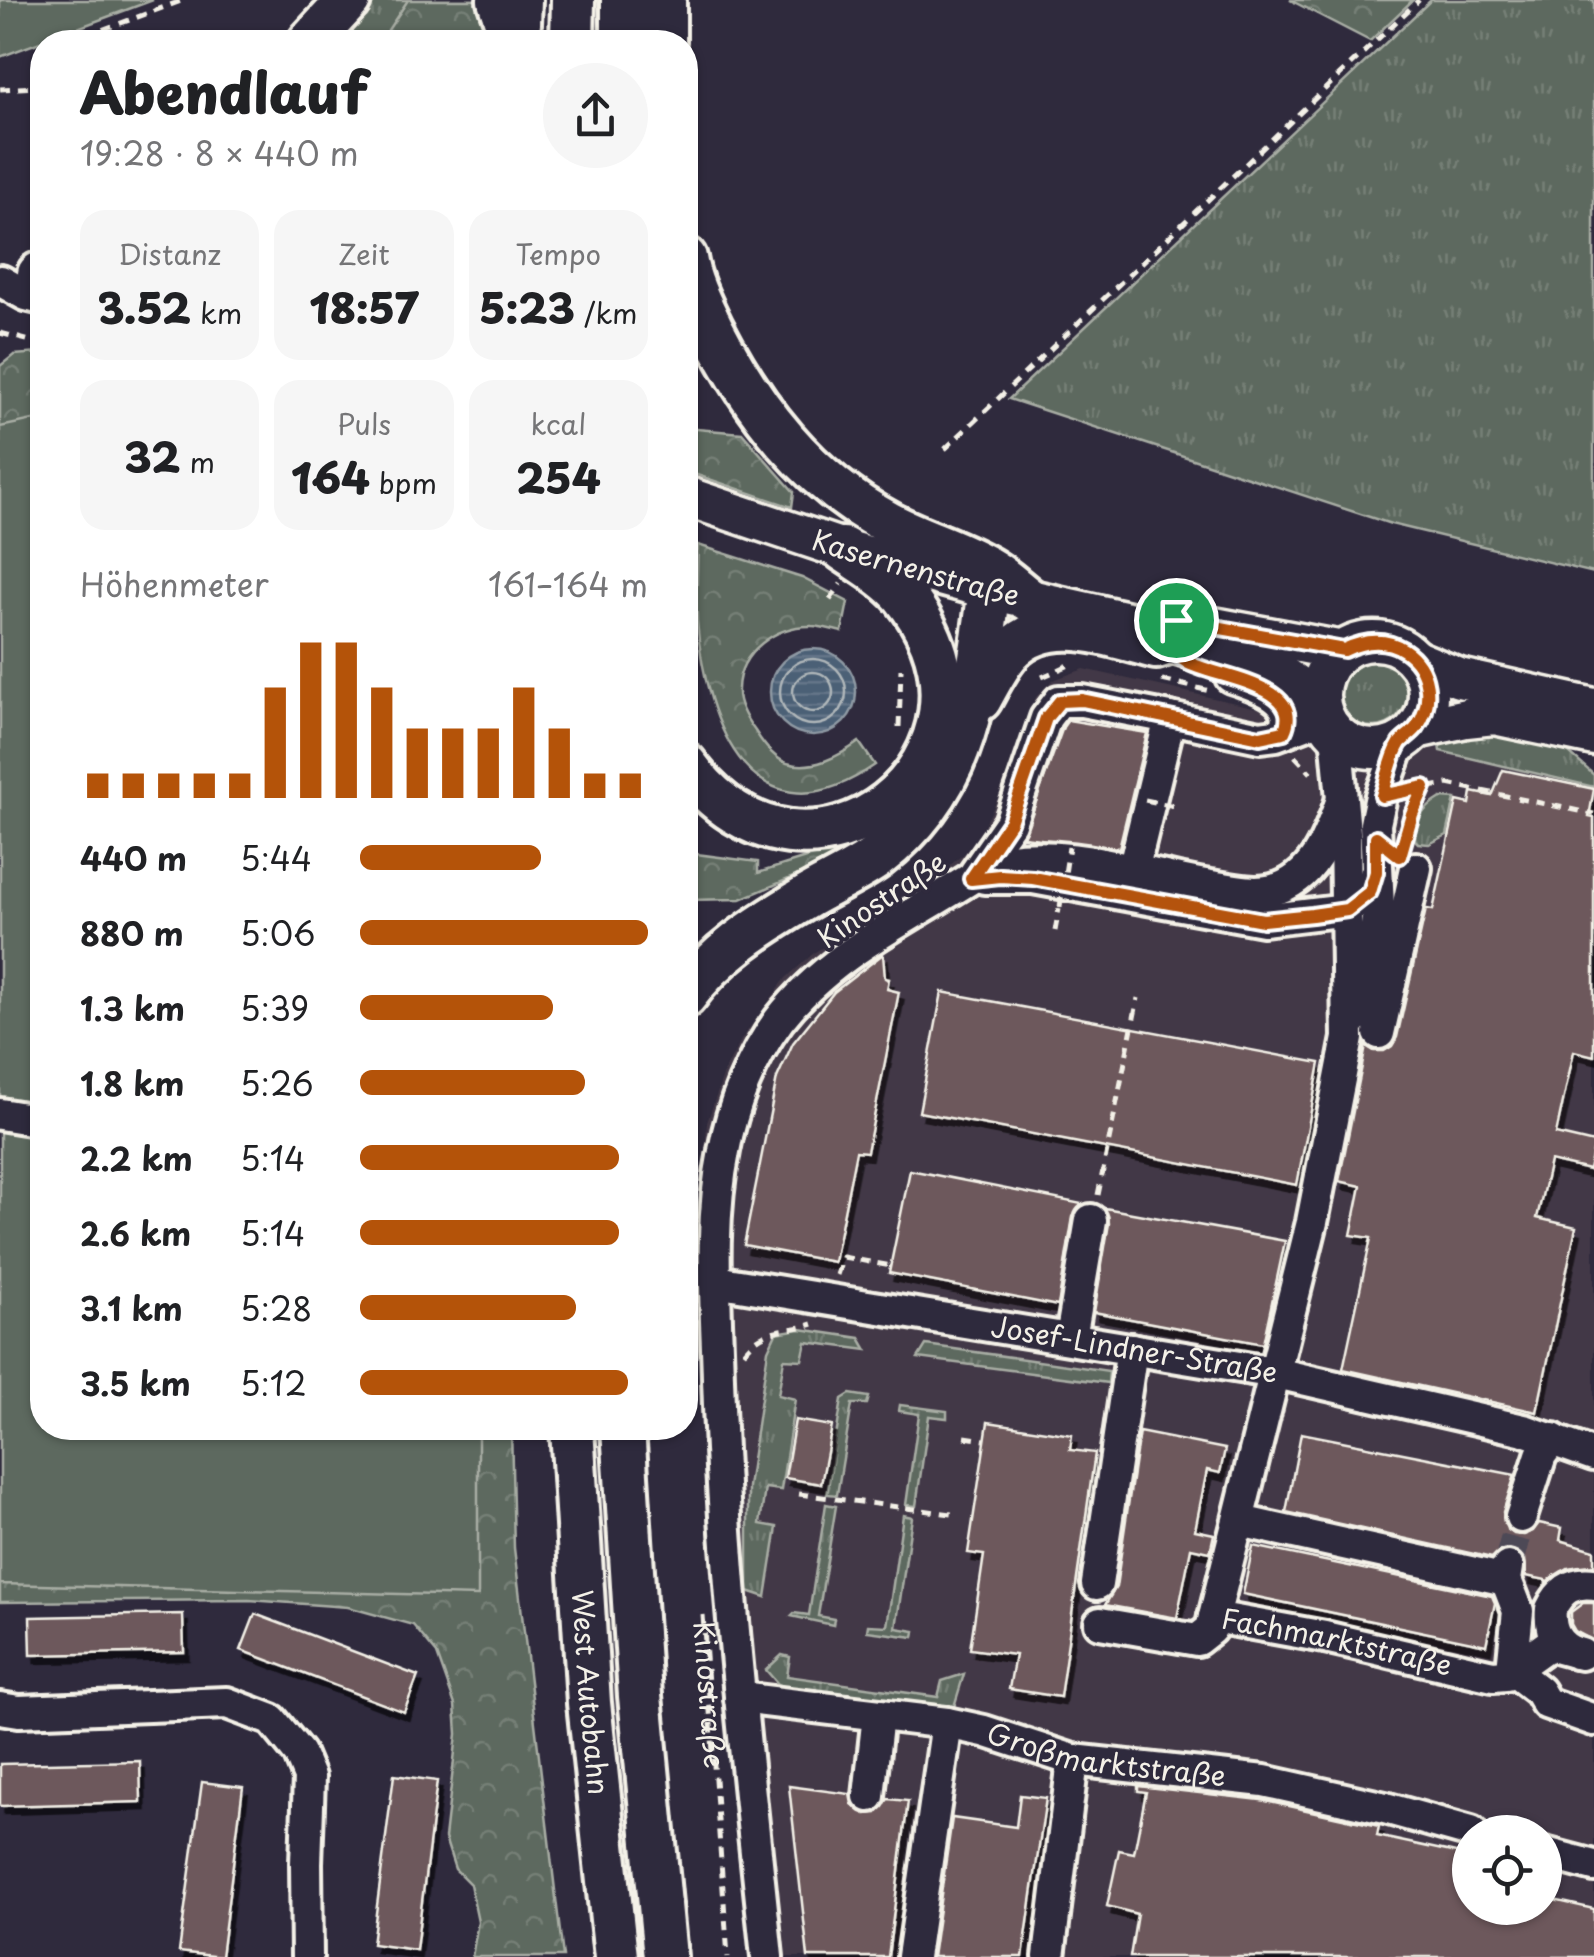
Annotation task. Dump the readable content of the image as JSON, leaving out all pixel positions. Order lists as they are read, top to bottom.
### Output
{
  "streets": {
    "highway": ["West Autobahn"],
    "main road": ["Kasernenstraße"],
    "street": ["Josef-Lindner-Straße", "Fachmarktstraße", "Großmarktstraße"],
    "path": ["Kinostraße"]
  },
  "crossings": [
    ["Josef-Lindner-Straße", "Fachmarktstraße"]
  ],
  "page": {
    "heading": ["Abendlauf", "19:28 · 8 × 440 m"],
    "stats": [
      ["Distanz", "3.52 km"],
      ["Zeit", "18:57"],
      ["Tempo", "5:23 /km"],
      ["32 m"],
      ["Puls", "164 bpm"],
      ["kcal", "254"]
    ],
    "chart": ["Höhenmeter", "161–164 m"],
    "list": [
      {
        "name": "440 m",
        "note": "5:44"
      },
      {
        "name": "880 m",
        "note": "5:06"
      },
      {
        "name": "1.3 km",
        "note": "5:39"
      },
      {
        "name": "1.8 km",
        "note": "5:26"
      },
      {
        "name": "2.2 km",
        "note": "5:14"
      },
      {
        "name": "2.6 km",
        "note": "5:14"
      },
      {
        "name": "3.1 km",
        "note": "5:28"
      },
      {
        "name": "3.5 km",
        "note": "5:12"
      }
    ]
  }
}
